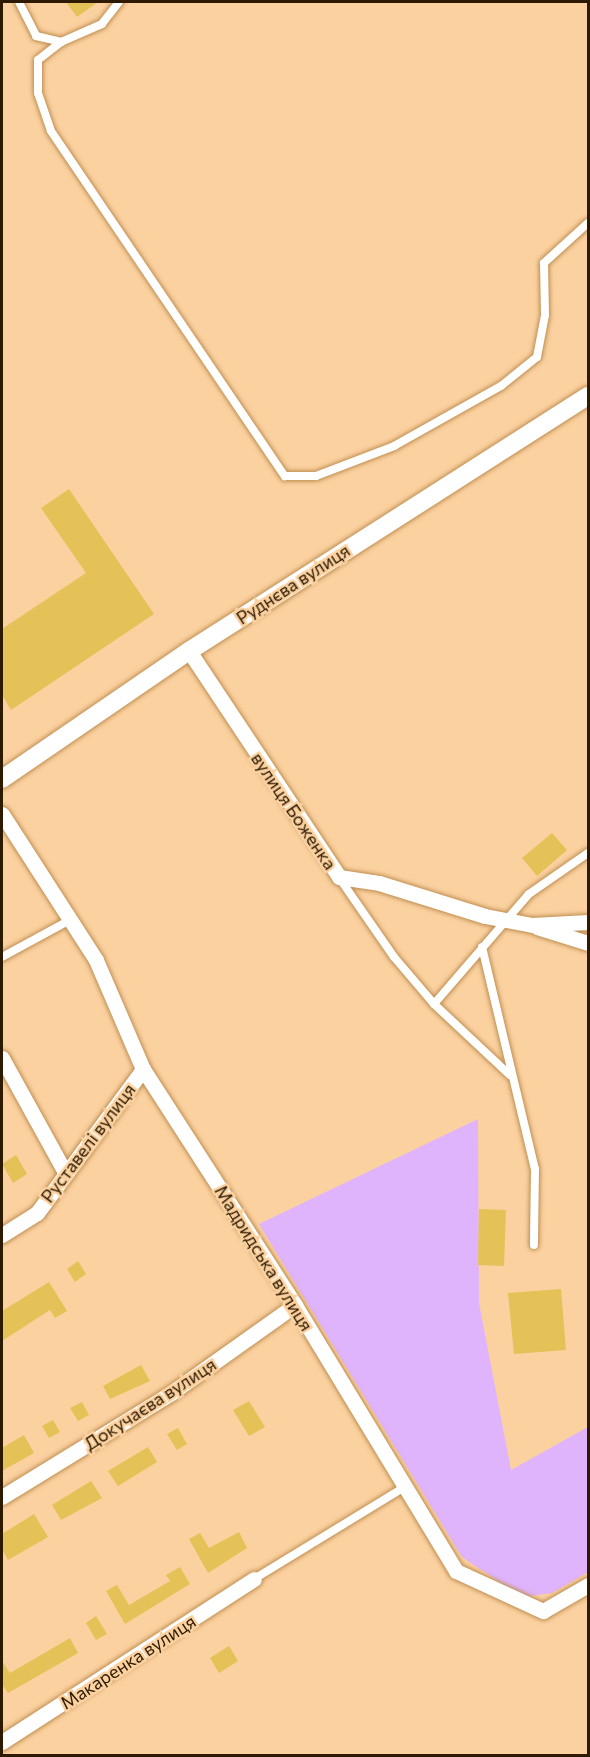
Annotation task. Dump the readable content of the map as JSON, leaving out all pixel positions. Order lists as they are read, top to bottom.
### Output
{
  "streets": {
    "street": [
      "Руднєва вулиця",
      "вулиця Боженка",
      "Руставелі вулиця",
      "Мадридська вулиця",
      "Докучаєва вулиця",
      "Макаренка вулиця"
    ]
  },
  "crossings": [
    ["Руднєва вулиця", "вулиця Боженка"],
    ["Руставелі вулиця", "Мадридська вулиця"],
    ["Мадридська вулиця", "Докучаєва вулиця"]
  ]
}
